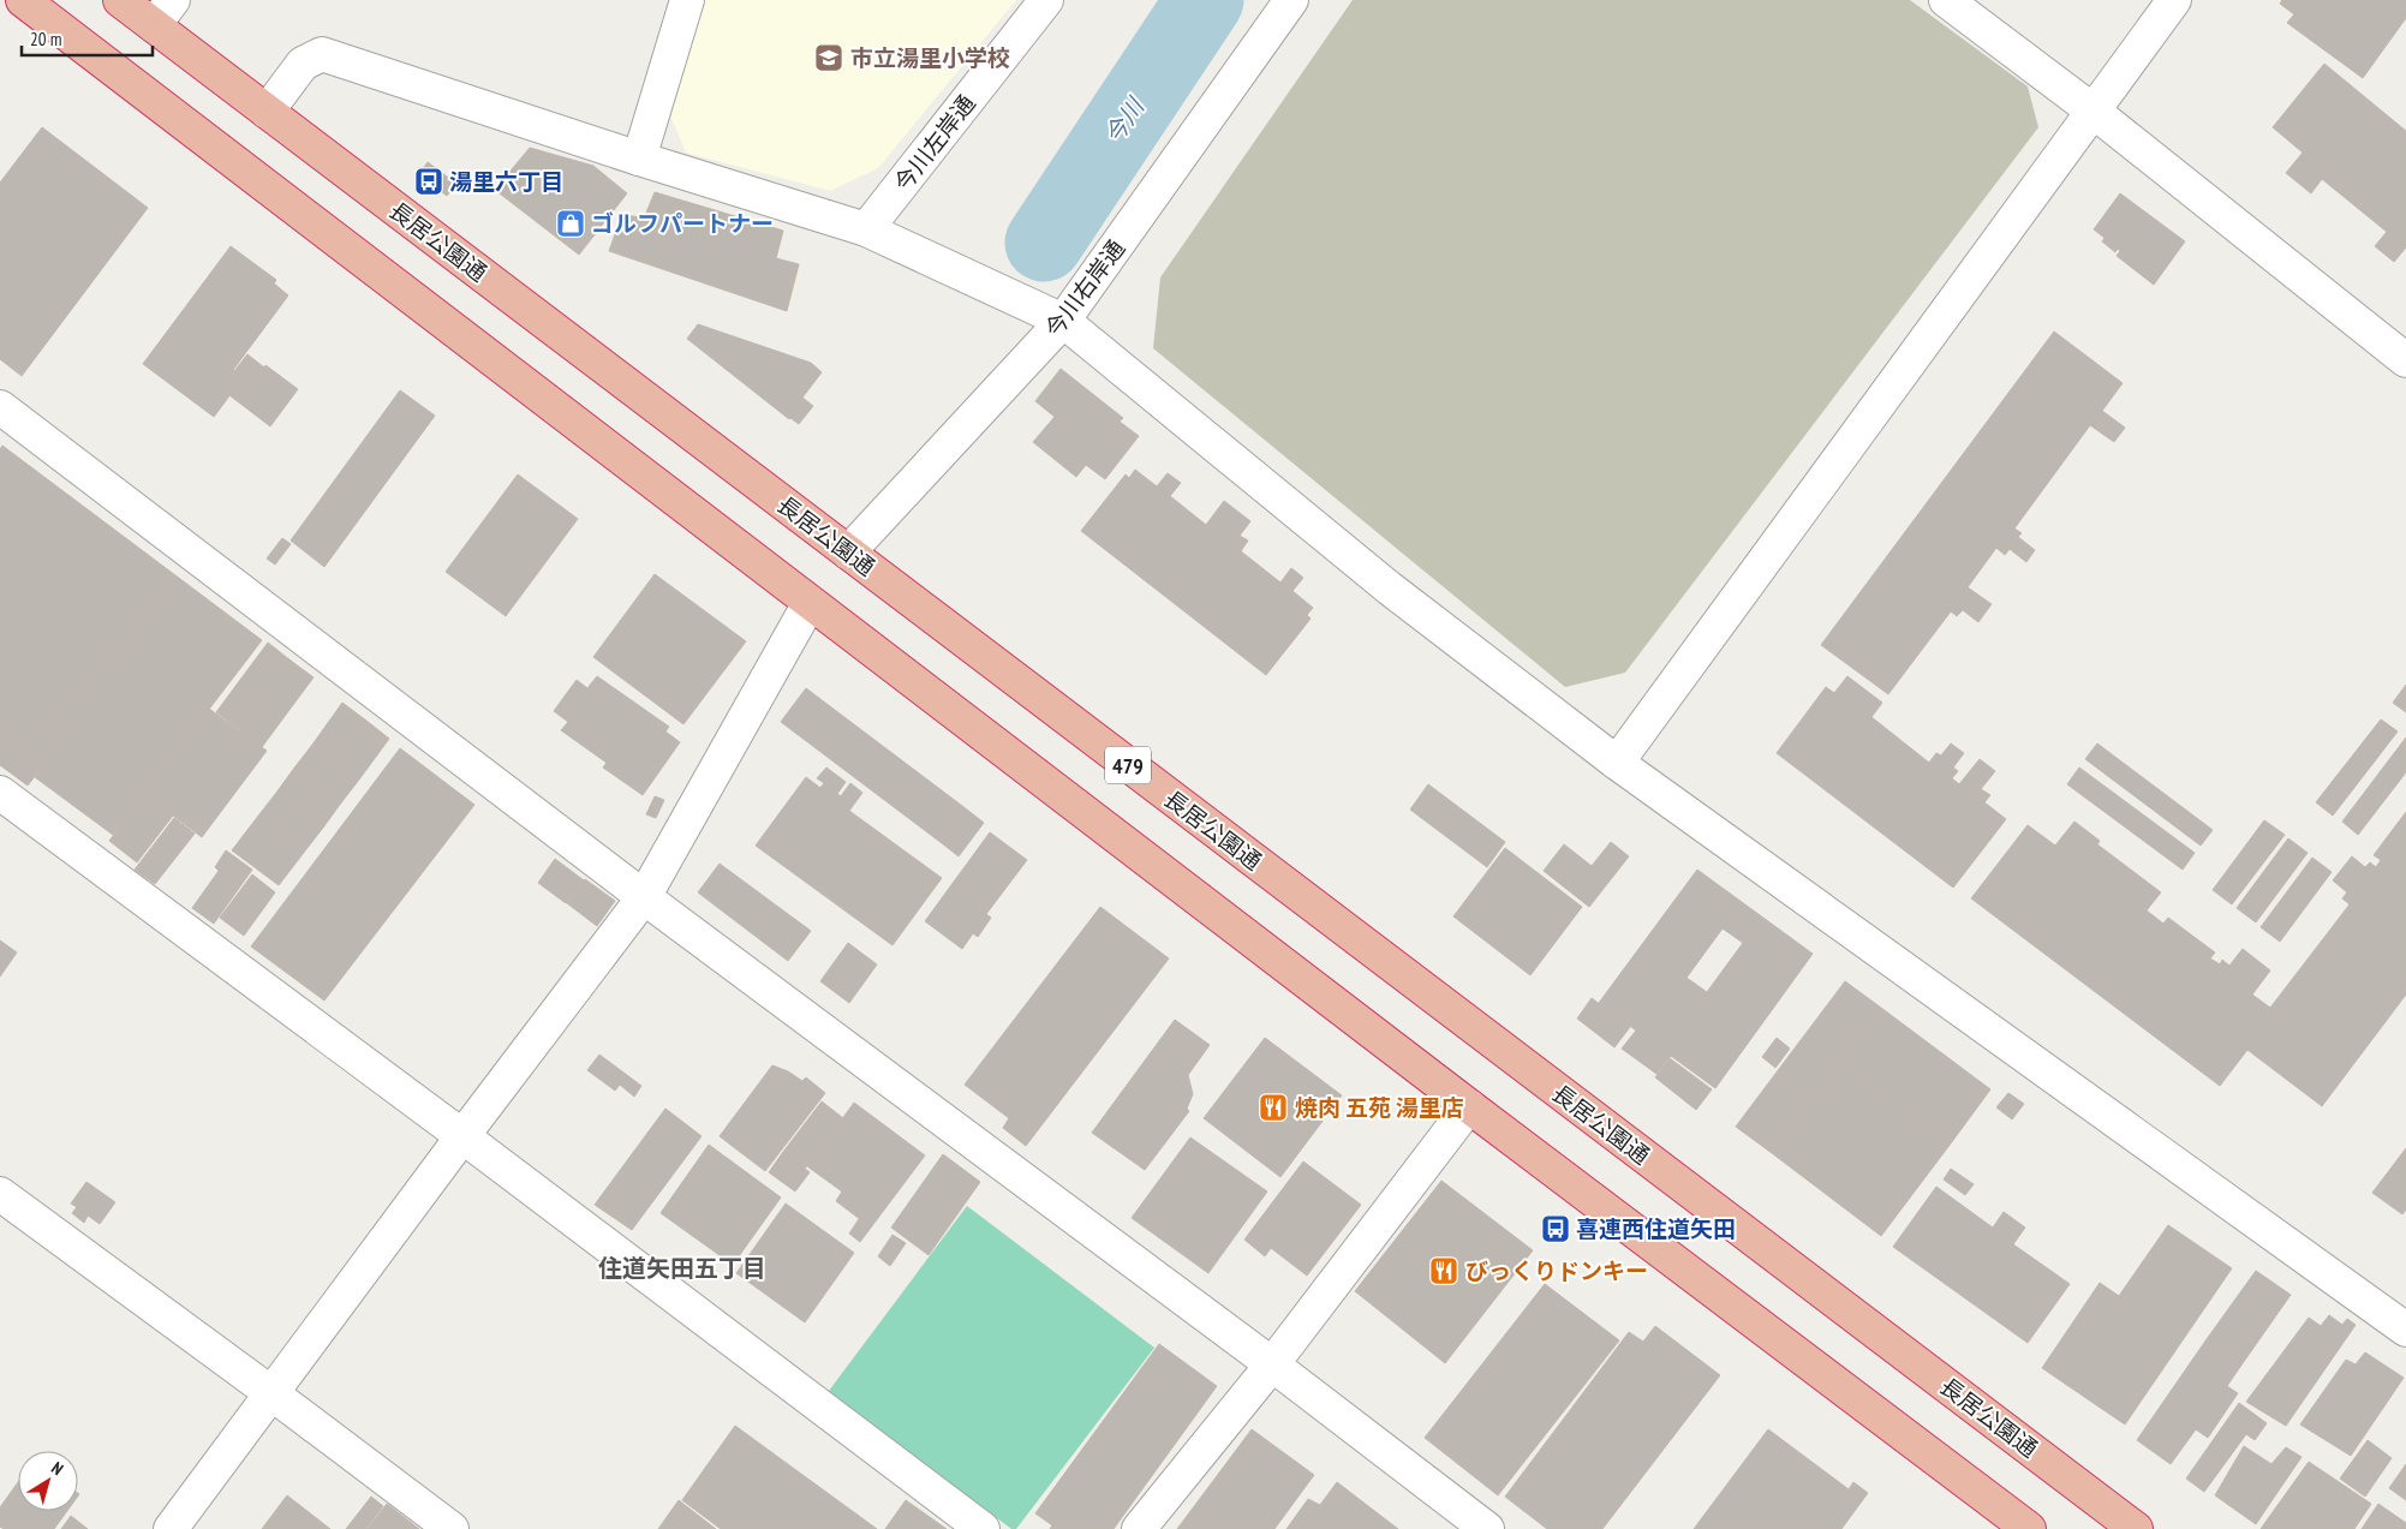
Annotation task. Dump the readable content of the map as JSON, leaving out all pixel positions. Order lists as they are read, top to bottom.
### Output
{
  "streets": {
    "highway": ["長居公園通", "479"],
    "street": ["今川左岸通", "今川右岸通"]
  },
  "crossings": [
    ["長居公園通", "今川右岸通"]
  ],
  "districts": ["住道矢田五丁目"],
  "water": ["今川"],
  "places": {
    "school or university": ["市立湯里小学校"],
    "bus stop": ["湯里六丁目", "喜連西住道矢田"],
    "shop": ["ゴルフパートナー"],
    "restaurant": ["焼肉 五苑 湯里店", "びっくりドンキー"]
  },
  "scale_bar": "20 m",
  "north": "top right"
}
